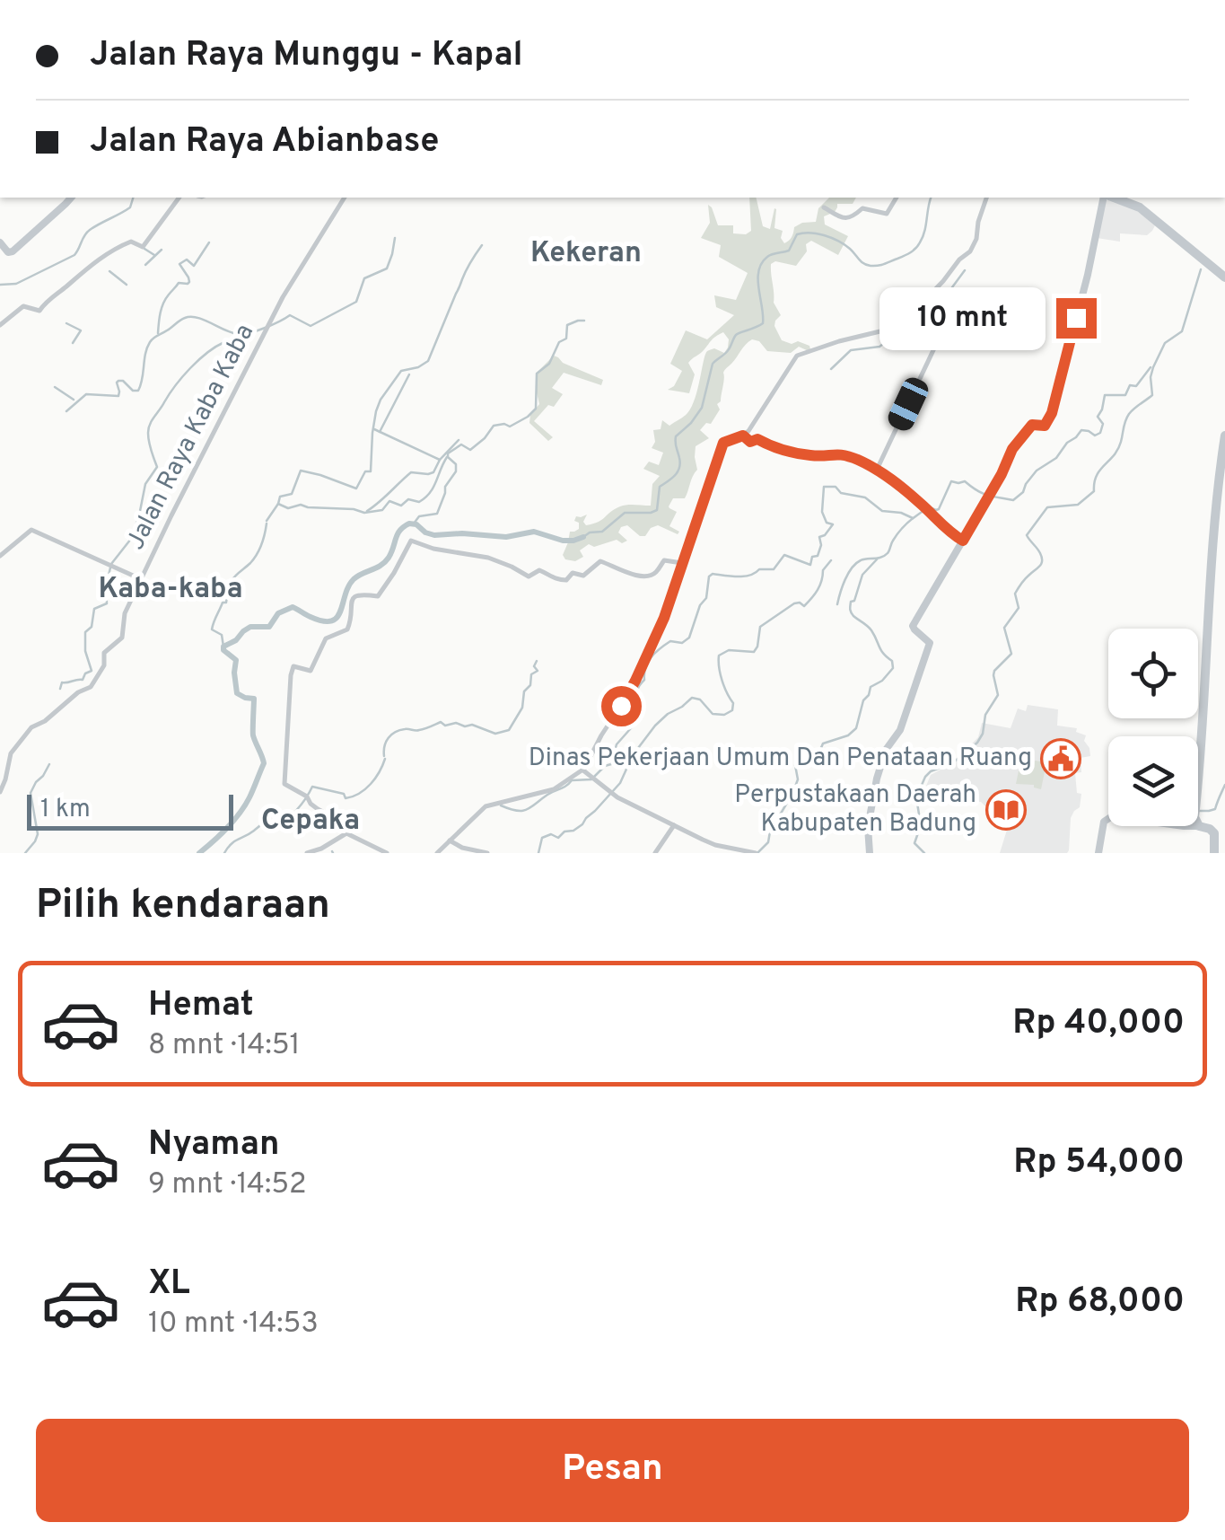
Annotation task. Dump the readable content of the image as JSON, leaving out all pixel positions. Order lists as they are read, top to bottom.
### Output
{
  "streets": {
    "street": ["Jalan Raya Kaba Kaba"]
  },
  "districts": ["Kekeran", "Kaba-kaba", "Cepaka"],
  "places": {
    "public building": ["Dinas Pekerjaan Umum Dan Penataan Ruang"],
    "library": ["Perpustakaan Daerah Kabupaten Badung"]
  },
  "scale_bar": "1 km",
  "page": {
    "banner": ["Jalan Raya Munggu - Kapal", "Jalan Raya Abianbase"],
    "bubble": "10 mnt",
    "scale": "1 km",
    "heading": "Pilih kendaraan",
    "list": [
      {
        "name": "Hemat",
        "note": "8 mnt · 14:51",
        "value": "Rp 40,000"
      },
      {
        "name": "Nyaman",
        "note": "9 mnt · 14:52",
        "value": "Rp 54,000"
      },
      {
        "name": "XL",
        "note": "10 mnt · 14:53",
        "value": "Rp 68,000"
      }
    ],
    "buttons": "Pesan"
  }
}
